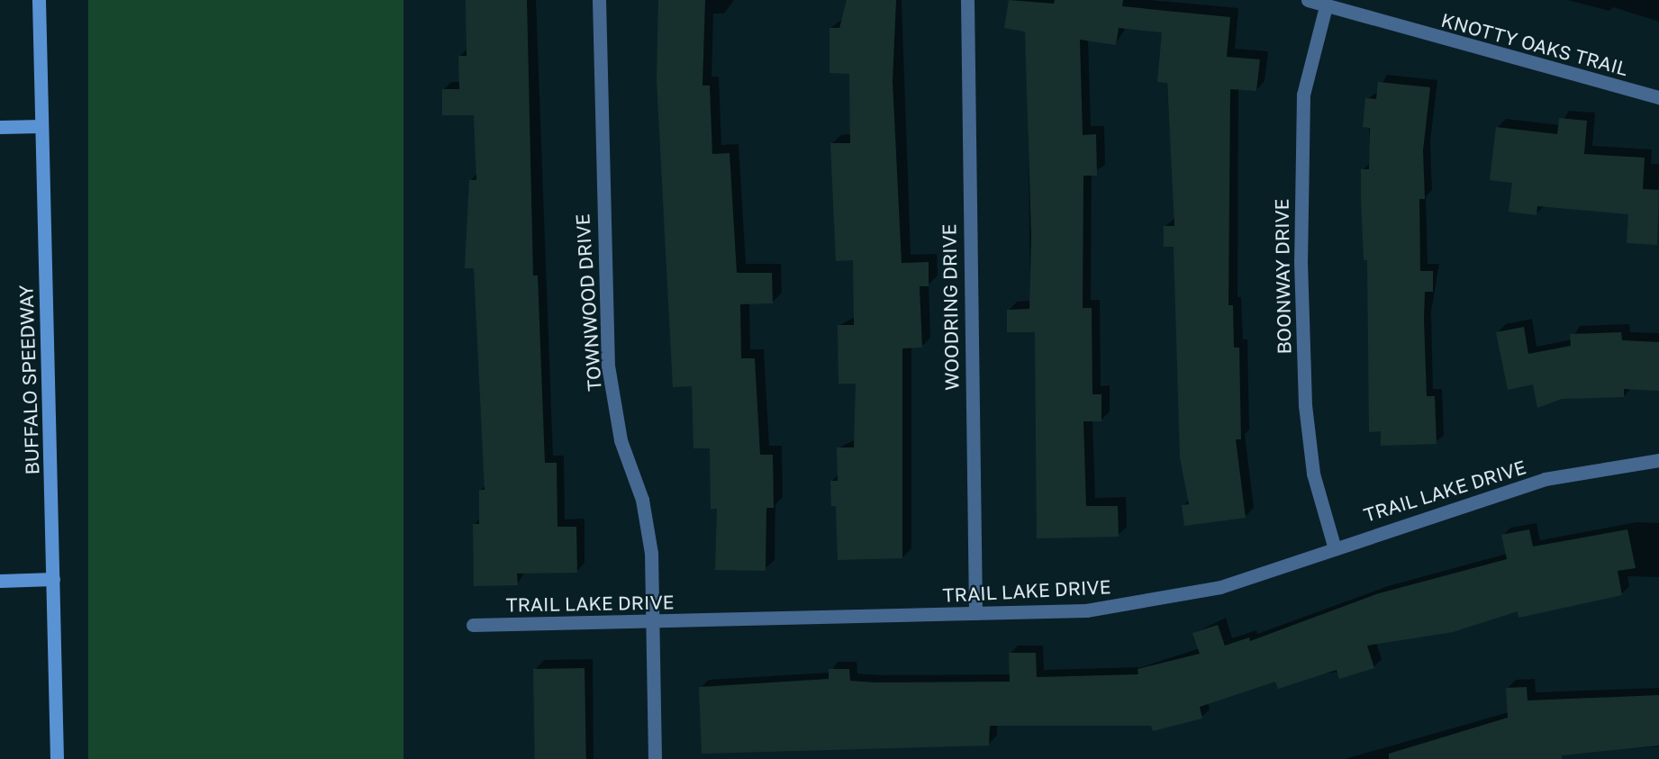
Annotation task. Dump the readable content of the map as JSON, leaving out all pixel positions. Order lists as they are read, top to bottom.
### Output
{
  "streets": {
    "main road": ["BUFFALO SPEEDWAY"],
    "street": [
      "KNOTTY OAKS TRAIL",
      "BOONWAY DRIVE",
      "TOWNWOOD DRIVE",
      "WOODRING DRIVE",
      "TRAIL LAKE DRIVE"
    ]
  },
  "crossings": [
    ["KNOTTY OAKS TRAIL", "BOONWAY DRIVE"],
    ["BOONWAY DRIVE", "TRAIL LAKE DRIVE"],
    ["TOWNWOOD DRIVE", "TRAIL LAKE DRIVE"],
    ["WOODRING DRIVE", "TRAIL LAKE DRIVE"]
  ]
}
